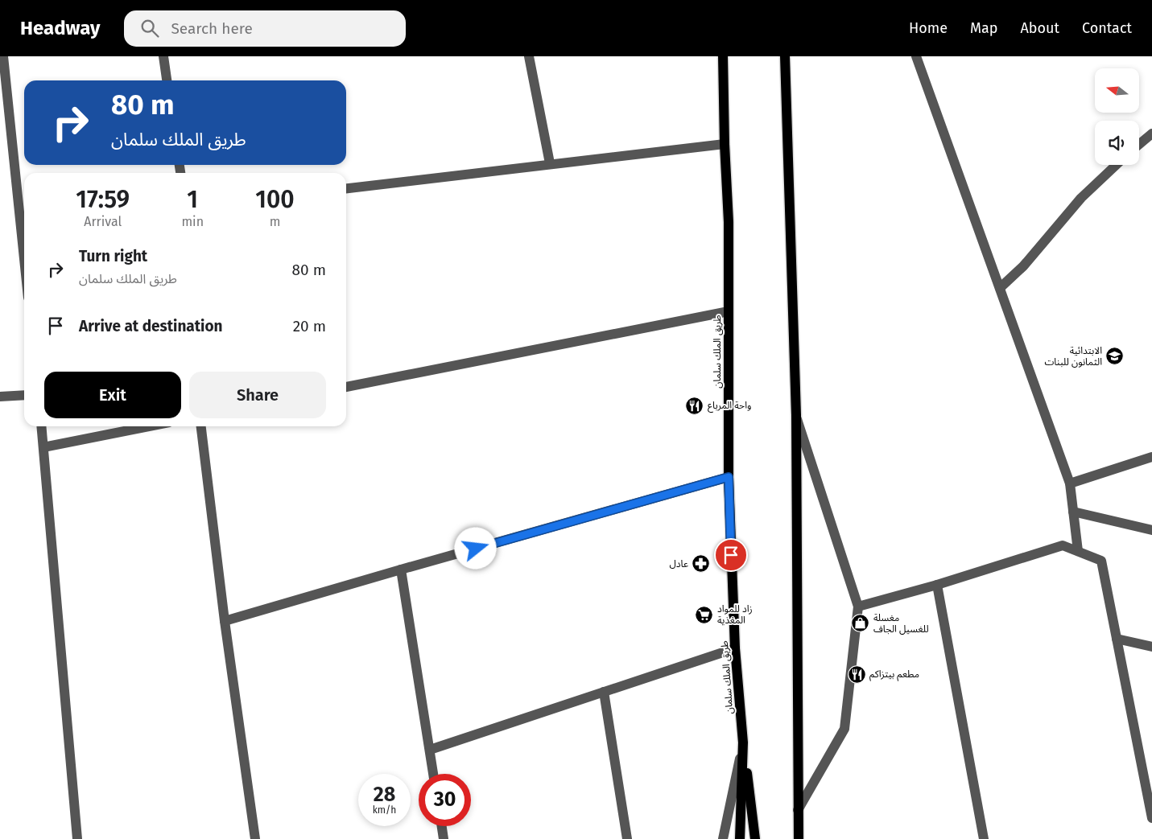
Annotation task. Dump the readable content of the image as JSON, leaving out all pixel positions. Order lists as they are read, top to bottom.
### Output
{
  "streets": {
    "main road": ["طريق الملك سلمان"]
  },
  "places": {
    "school or university": ["الابتدائية الثمانون للبنات"],
    "restaurant": ["واحة المرباع", "مطعم بيتزاكم"],
    "pharmacy": ["عادل"],
    "supermarket": ["زاد للمواد المغذية"],
    "shop": ["مغسلة للغسيل الجاف"]
  },
  "north": "left",
  "page": {
    "header": "Headway",
    "search": "Search here",
    "nav": [
      "Home",
      "Map",
      "About",
      "Contact"
    ],
    "turn": ["80 m", "طريق الملك سلمان"],
    "eta": [
      "17:59",
      "Arrival",
      "1",
      "min",
      "100",
      "m"
    ],
    "list": [
      {
        "name": "Turn right",
        "note": "طريق الملك سلمان",
        "value": "80 m"
      },
      {
        "name": "Arrive at destination",
        "value": "20 m"
      }
    ],
    "buttons": ["Exit", "Share"],
    "speed": "28 km/h",
    "limit": "30"
  }
}
